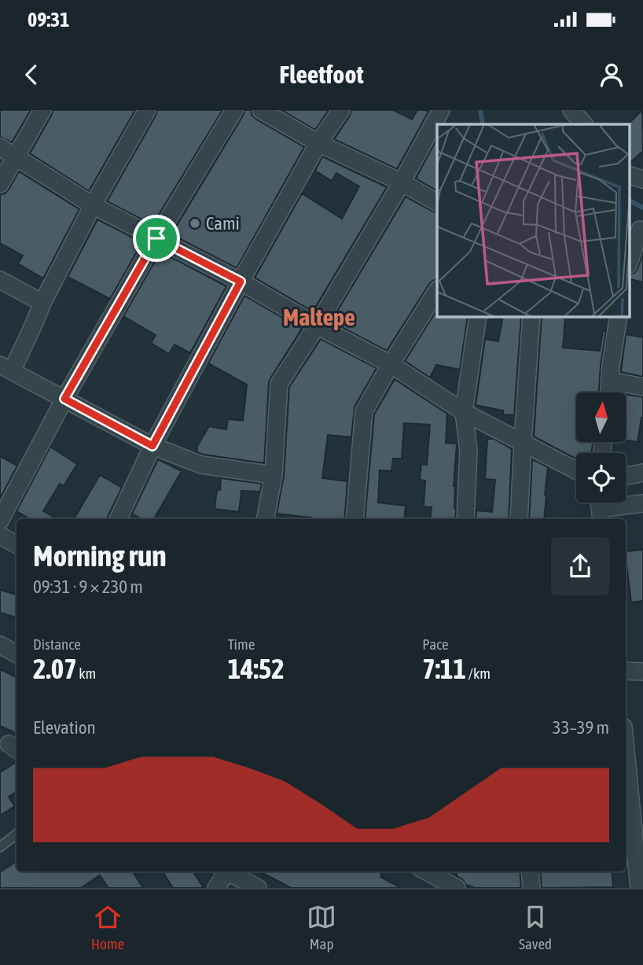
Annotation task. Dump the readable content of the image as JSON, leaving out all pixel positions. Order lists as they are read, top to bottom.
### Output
{
  "districts": ["Maltepe"],
  "places": ["Cami"],
  "north": "top",
  "page": {
    "status": "09:31",
    "header": "Fleetfoot",
    "heading": ["Morning run", "09:31 · 9 × 230 m"],
    "stats": [
      ["Distance", "2.07 km"],
      ["Time", "14:52"],
      ["Pace", "7:11 /km"]
    ],
    "chart": ["Elevation", "33–39 m"],
    "tabs": ["Home", "Map", "Saved"]
  }
}
